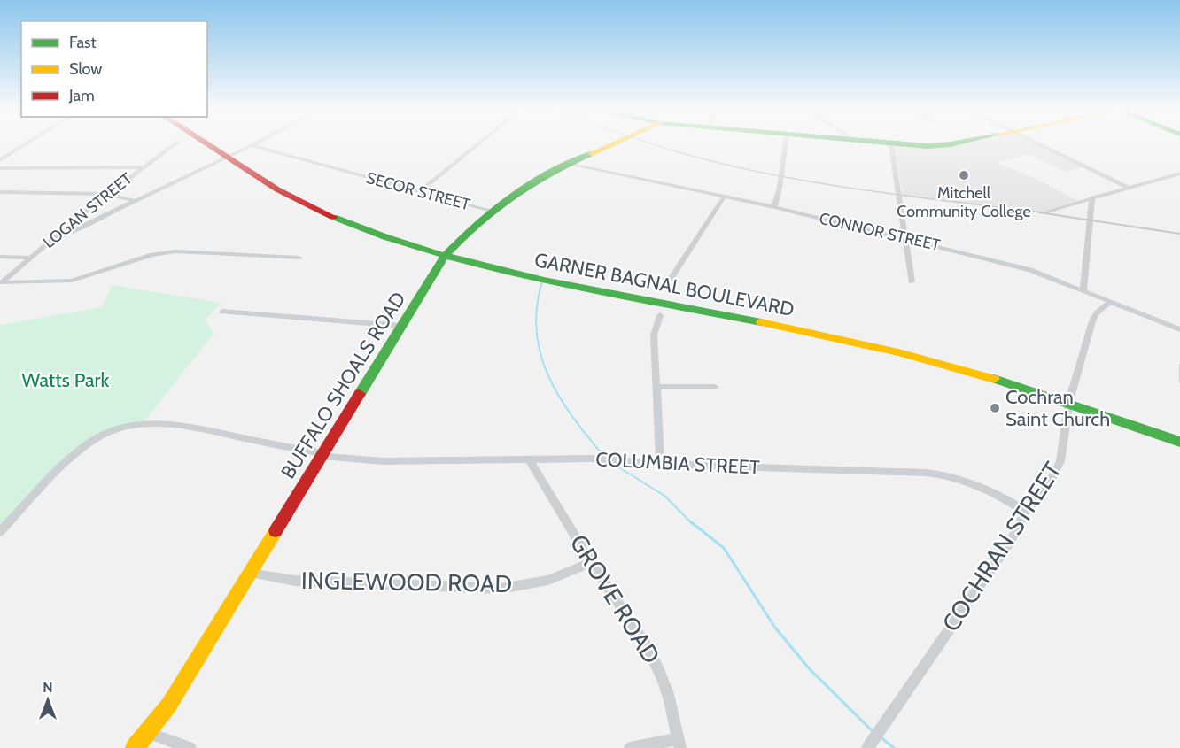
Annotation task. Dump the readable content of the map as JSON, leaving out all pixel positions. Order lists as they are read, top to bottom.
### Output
{
  "streets": {
    "main road": ["GARNER BAGNAL BOULEVARD", "BUFFALO SHOALS ROAD"],
    "street": [
      "SECOR STREET",
      "LOGAN STREET",
      "CONNOR STREET",
      "COLUMBIA STREET",
      "COCHRAN STREET",
      "INGLEWOOD ROAD",
      "GROVE ROAD"
    ]
  },
  "crossings": [
    ["SECOR STREET", "BUFFALO SHOALS ROAD"],
    ["CONNOR STREET", "BUFFALO SHOALS ROAD"],
    ["CONNOR STREET", "COCHRAN STREET"],
    ["GARNER BAGNAL BOULEVARD", "BUFFALO SHOALS ROAD"],
    ["GARNER BAGNAL BOULEVARD", "COCHRAN STREET"],
    ["BUFFALO SHOALS ROAD", "COLUMBIA STREET"],
    ["BUFFALO SHOALS ROAD", "INGLEWOOD ROAD"],
    ["COLUMBIA STREET", "COCHRAN STREET"],
    ["COLUMBIA STREET", "GROVE ROAD"],
    ["INGLEWOOD ROAD", "GROVE ROAD"]
  ],
  "parks": ["Watts Park"],
  "places": ["Mitchell Community College", "Cochran Saint Church"],
  "legend": ["Fast", "Slow", "Jam"],
  "north": "top"
}
